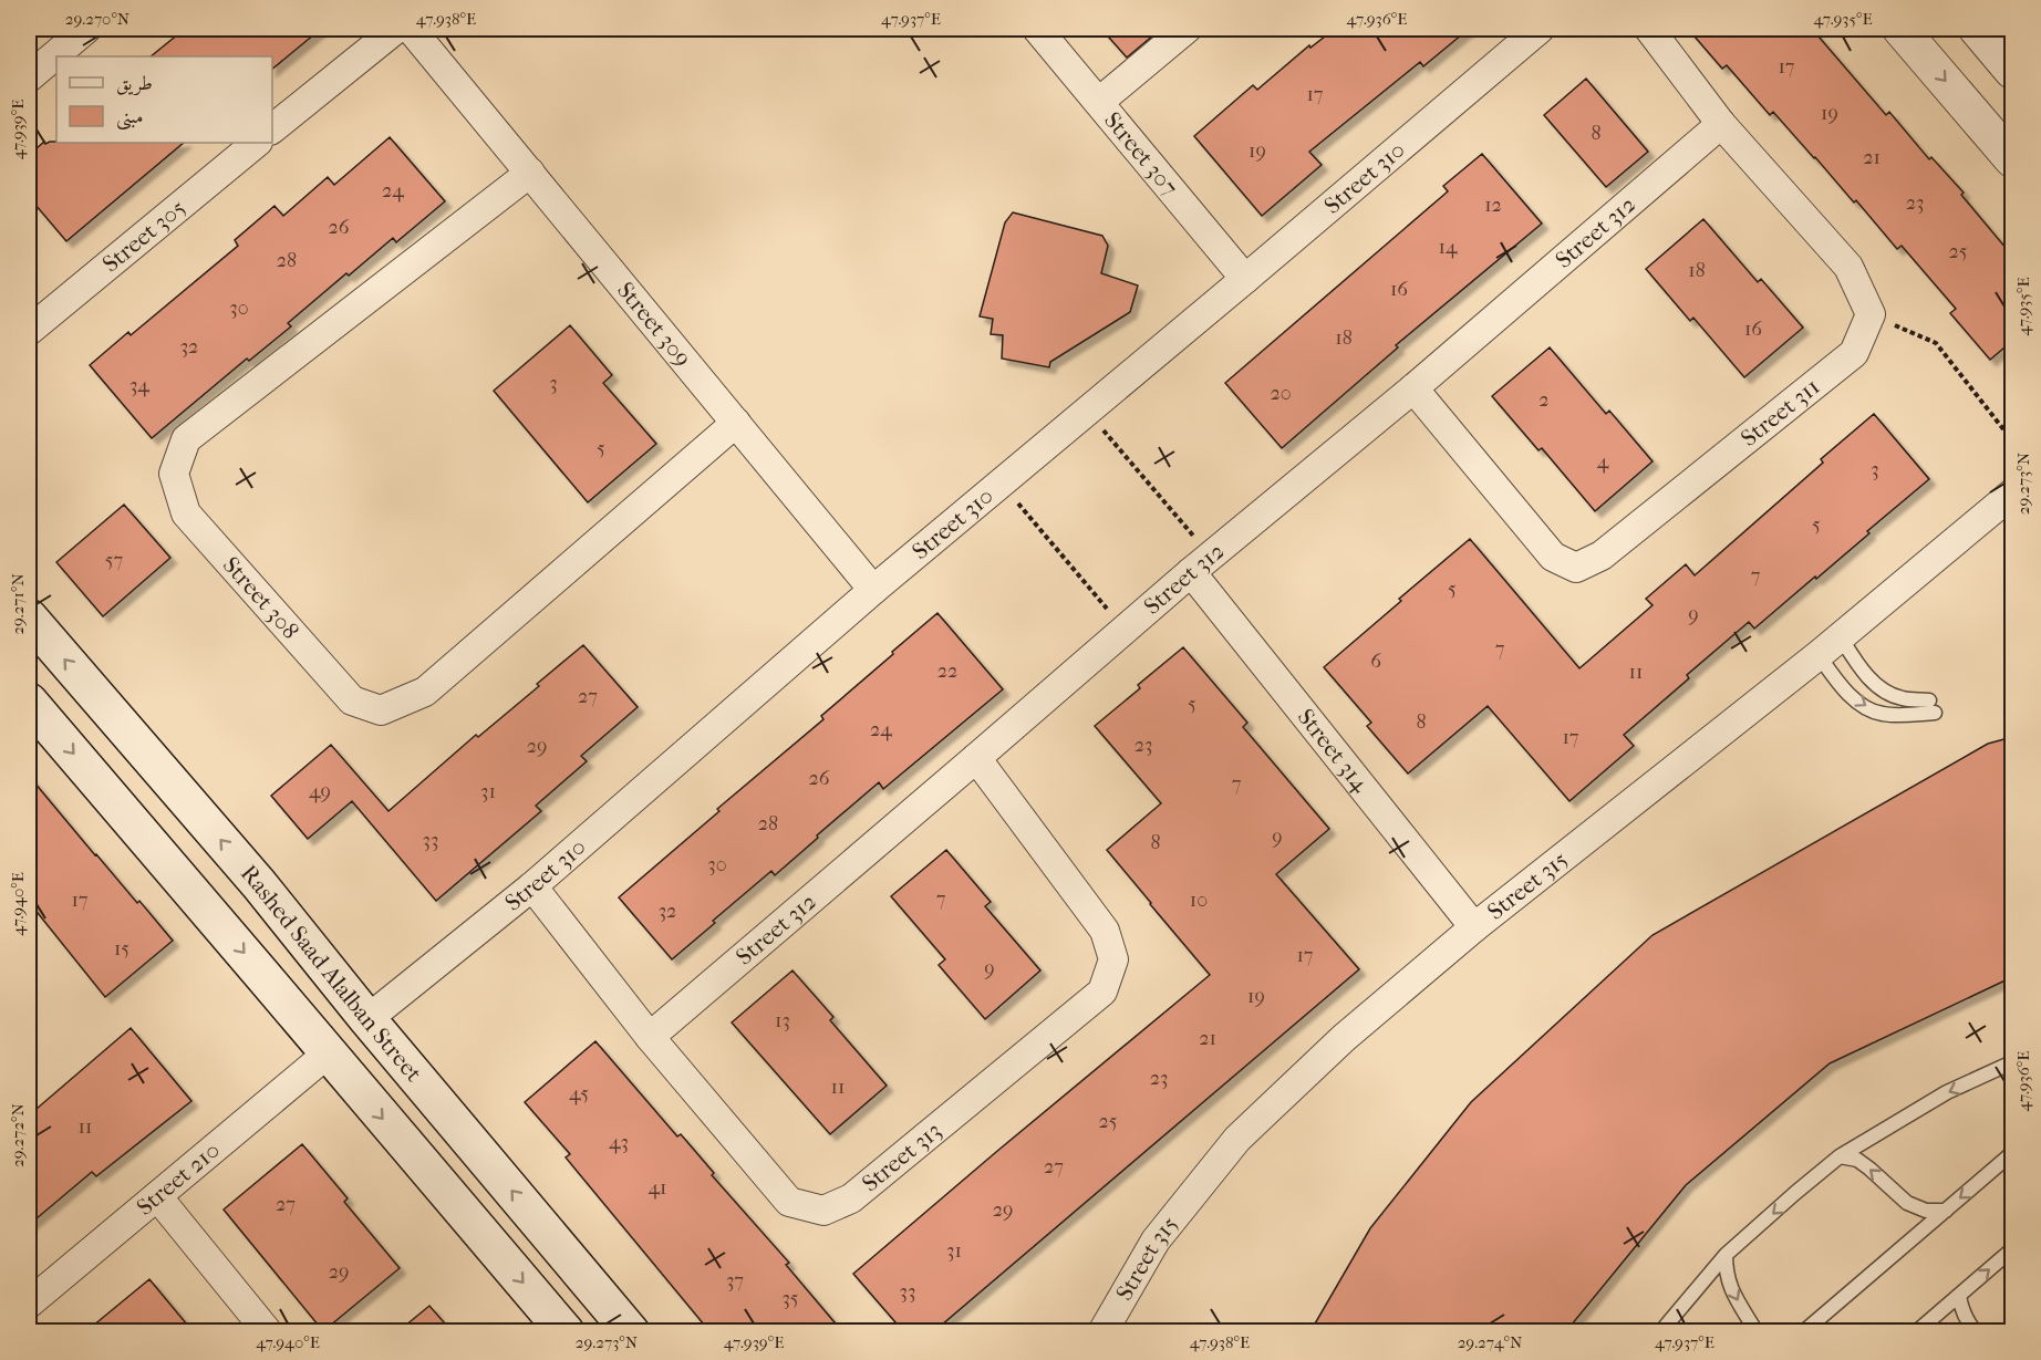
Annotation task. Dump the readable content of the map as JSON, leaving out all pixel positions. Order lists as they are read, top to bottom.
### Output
{
  "streets": {
    "main road": ["Rashed Saad Alalban Street"],
    "street": [
      "Street 307",
      "Street 310",
      "Street 312",
      "Street 305",
      "Street 309",
      "Street 311",
      "Street 308",
      "Street 314",
      "Street 315",
      "Street 313",
      "Street 210"
    ]
  },
  "crossings": [
    ["Street 307", "Street 310"],
    ["Street 310", "Street 309"],
    ["Street 310", "Rashed Saad Alalban Street"],
    ["Street 310", "Street 313"],
    ["Street 312", "Street 311"],
    ["Street 312", "Street 314"],
    ["Street 312", "Street 313"],
    ["Street 309", "Street 308"],
    ["Street 314", "Street 315"]
  ],
  "house_numbers": [
    "17",
    "17",
    "19",
    "8",
    "19",
    "21",
    "24",
    "23",
    "12",
    "26",
    "14",
    "25",
    "28",
    "18",
    "16",
    "30",
    "16",
    "18",
    "32",
    "3",
    "34",
    "20",
    "2",
    "5",
    "4",
    "3",
    "5",
    "57",
    "7",
    "5",
    "9",
    "7",
    "6",
    "22",
    "11",
    "27",
    "5",
    "8",
    "24",
    "17",
    "23",
    "29",
    "26",
    "7",
    "49",
    "31",
    "28",
    "9",
    "33",
    "8",
    "30",
    "7",
    "17",
    "10",
    "32",
    "15",
    "17",
    "9",
    "19",
    "13",
    "21",
    "23",
    "11",
    "45",
    "25",
    "11",
    "43",
    "27",
    "41",
    "27",
    "29",
    "31",
    "29",
    "37",
    "33",
    "35"
  ],
  "legend": ["طريق", "مبنى"],
  "coordinates": [
    "29.270°N",
    "47.938°E",
    "47.937°E",
    "47.936°E",
    "47.935°E",
    "47.939°E",
    "29.273°N",
    "29.271°N",
    "47.940°E",
    "29.272°N",
    "29.274°N"
  ]
}
